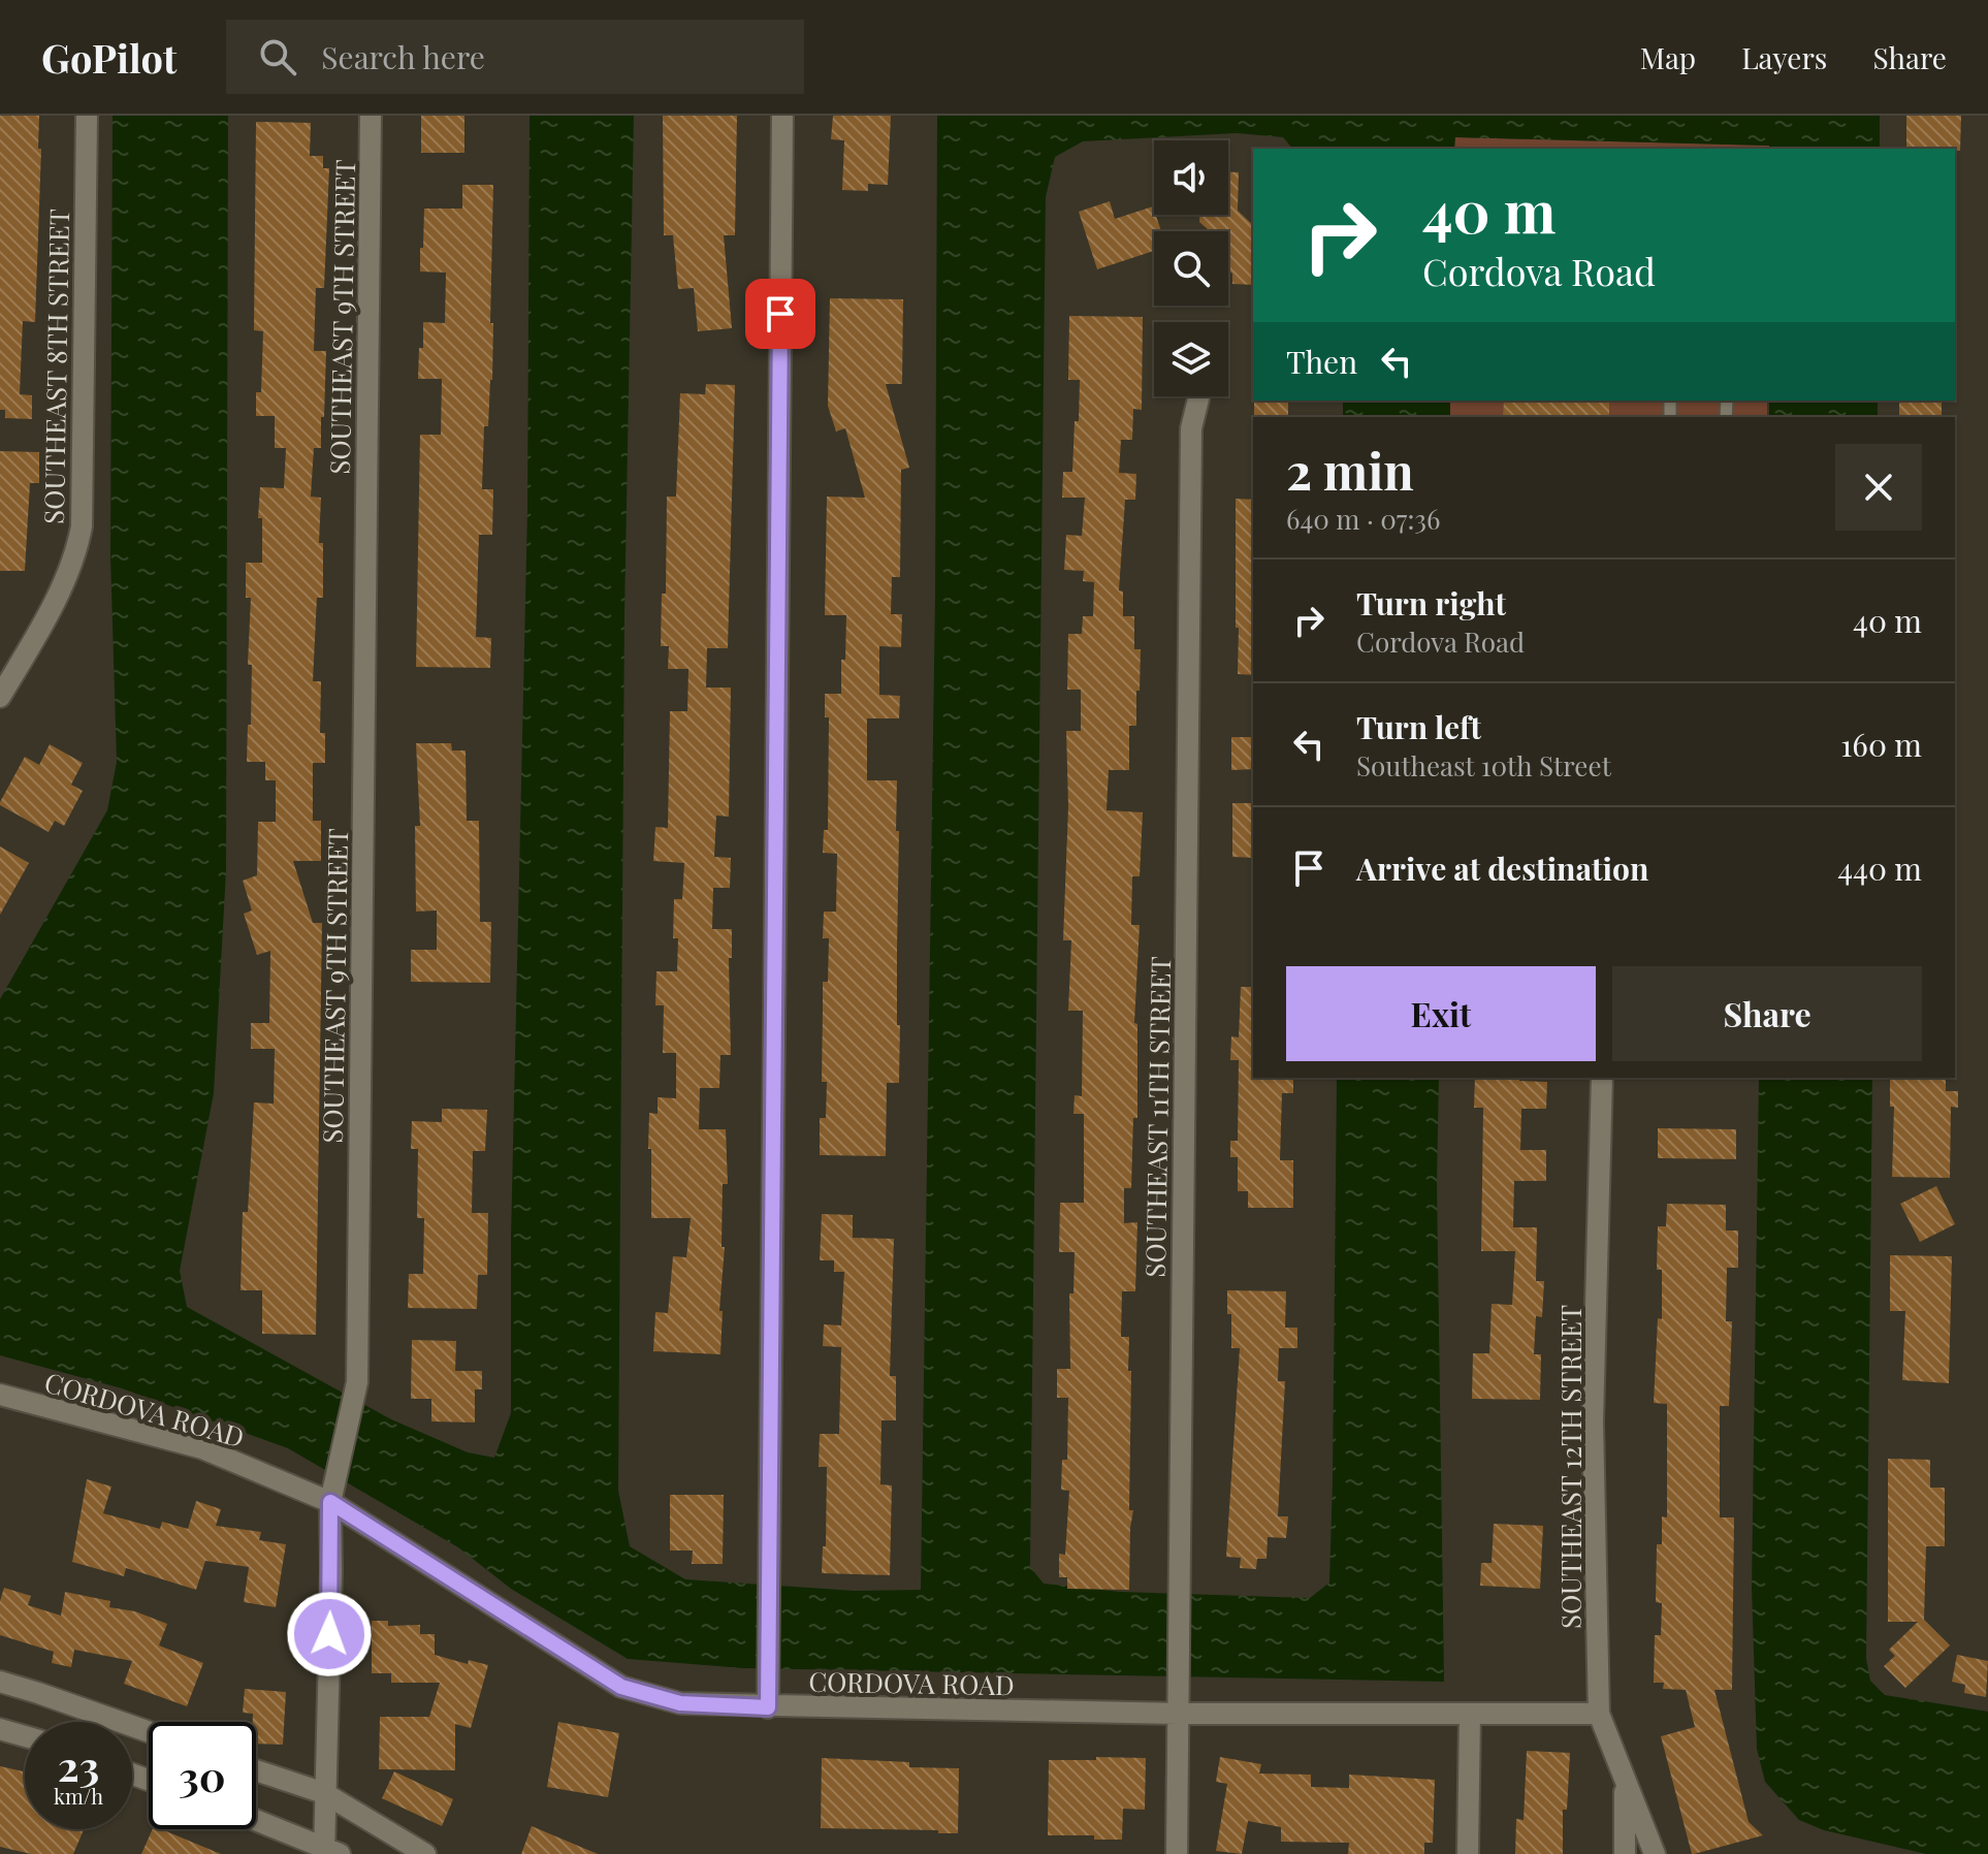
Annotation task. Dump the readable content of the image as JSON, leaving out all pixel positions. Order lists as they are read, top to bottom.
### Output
{
  "streets": {
    "street": [
      "SOUTHEAST 9TH STREET",
      "SOUTHEAST 8TH STREET",
      "SOUTHEAST 11TH STREET",
      "CORDOVA ROAD",
      "SOUTHEAST 12TH STREET"
    ]
  },
  "crossings": [
    ["SOUTHEAST 9TH STREET", "CORDOVA ROAD"],
    ["SOUTHEAST 11TH STREET", "CORDOVA ROAD"],
    ["CORDOVA ROAD", "SOUTHEAST 12TH STREET"]
  ],
  "page": {
    "header": "GoPilot",
    "search": "Search here",
    "nav": ["Map", "Layers", "Share"],
    "turn": ["40 m", "Cordova Road"],
    "then": "Then",
    "heading": ["2 min", "640 m · 07:36"],
    "list": [
      {
        "name": "Turn right",
        "note": "Cordova Road",
        "value": "40 m"
      },
      {
        "name": "Turn left",
        "note": "Southeast 10th Street",
        "value": "160 m"
      },
      {
        "name": "Arrive at destination",
        "value": "440 m"
      }
    ],
    "buttons": ["Exit", "Share"],
    "speed": "23 km/h",
    "limit": "30"
  }
}
